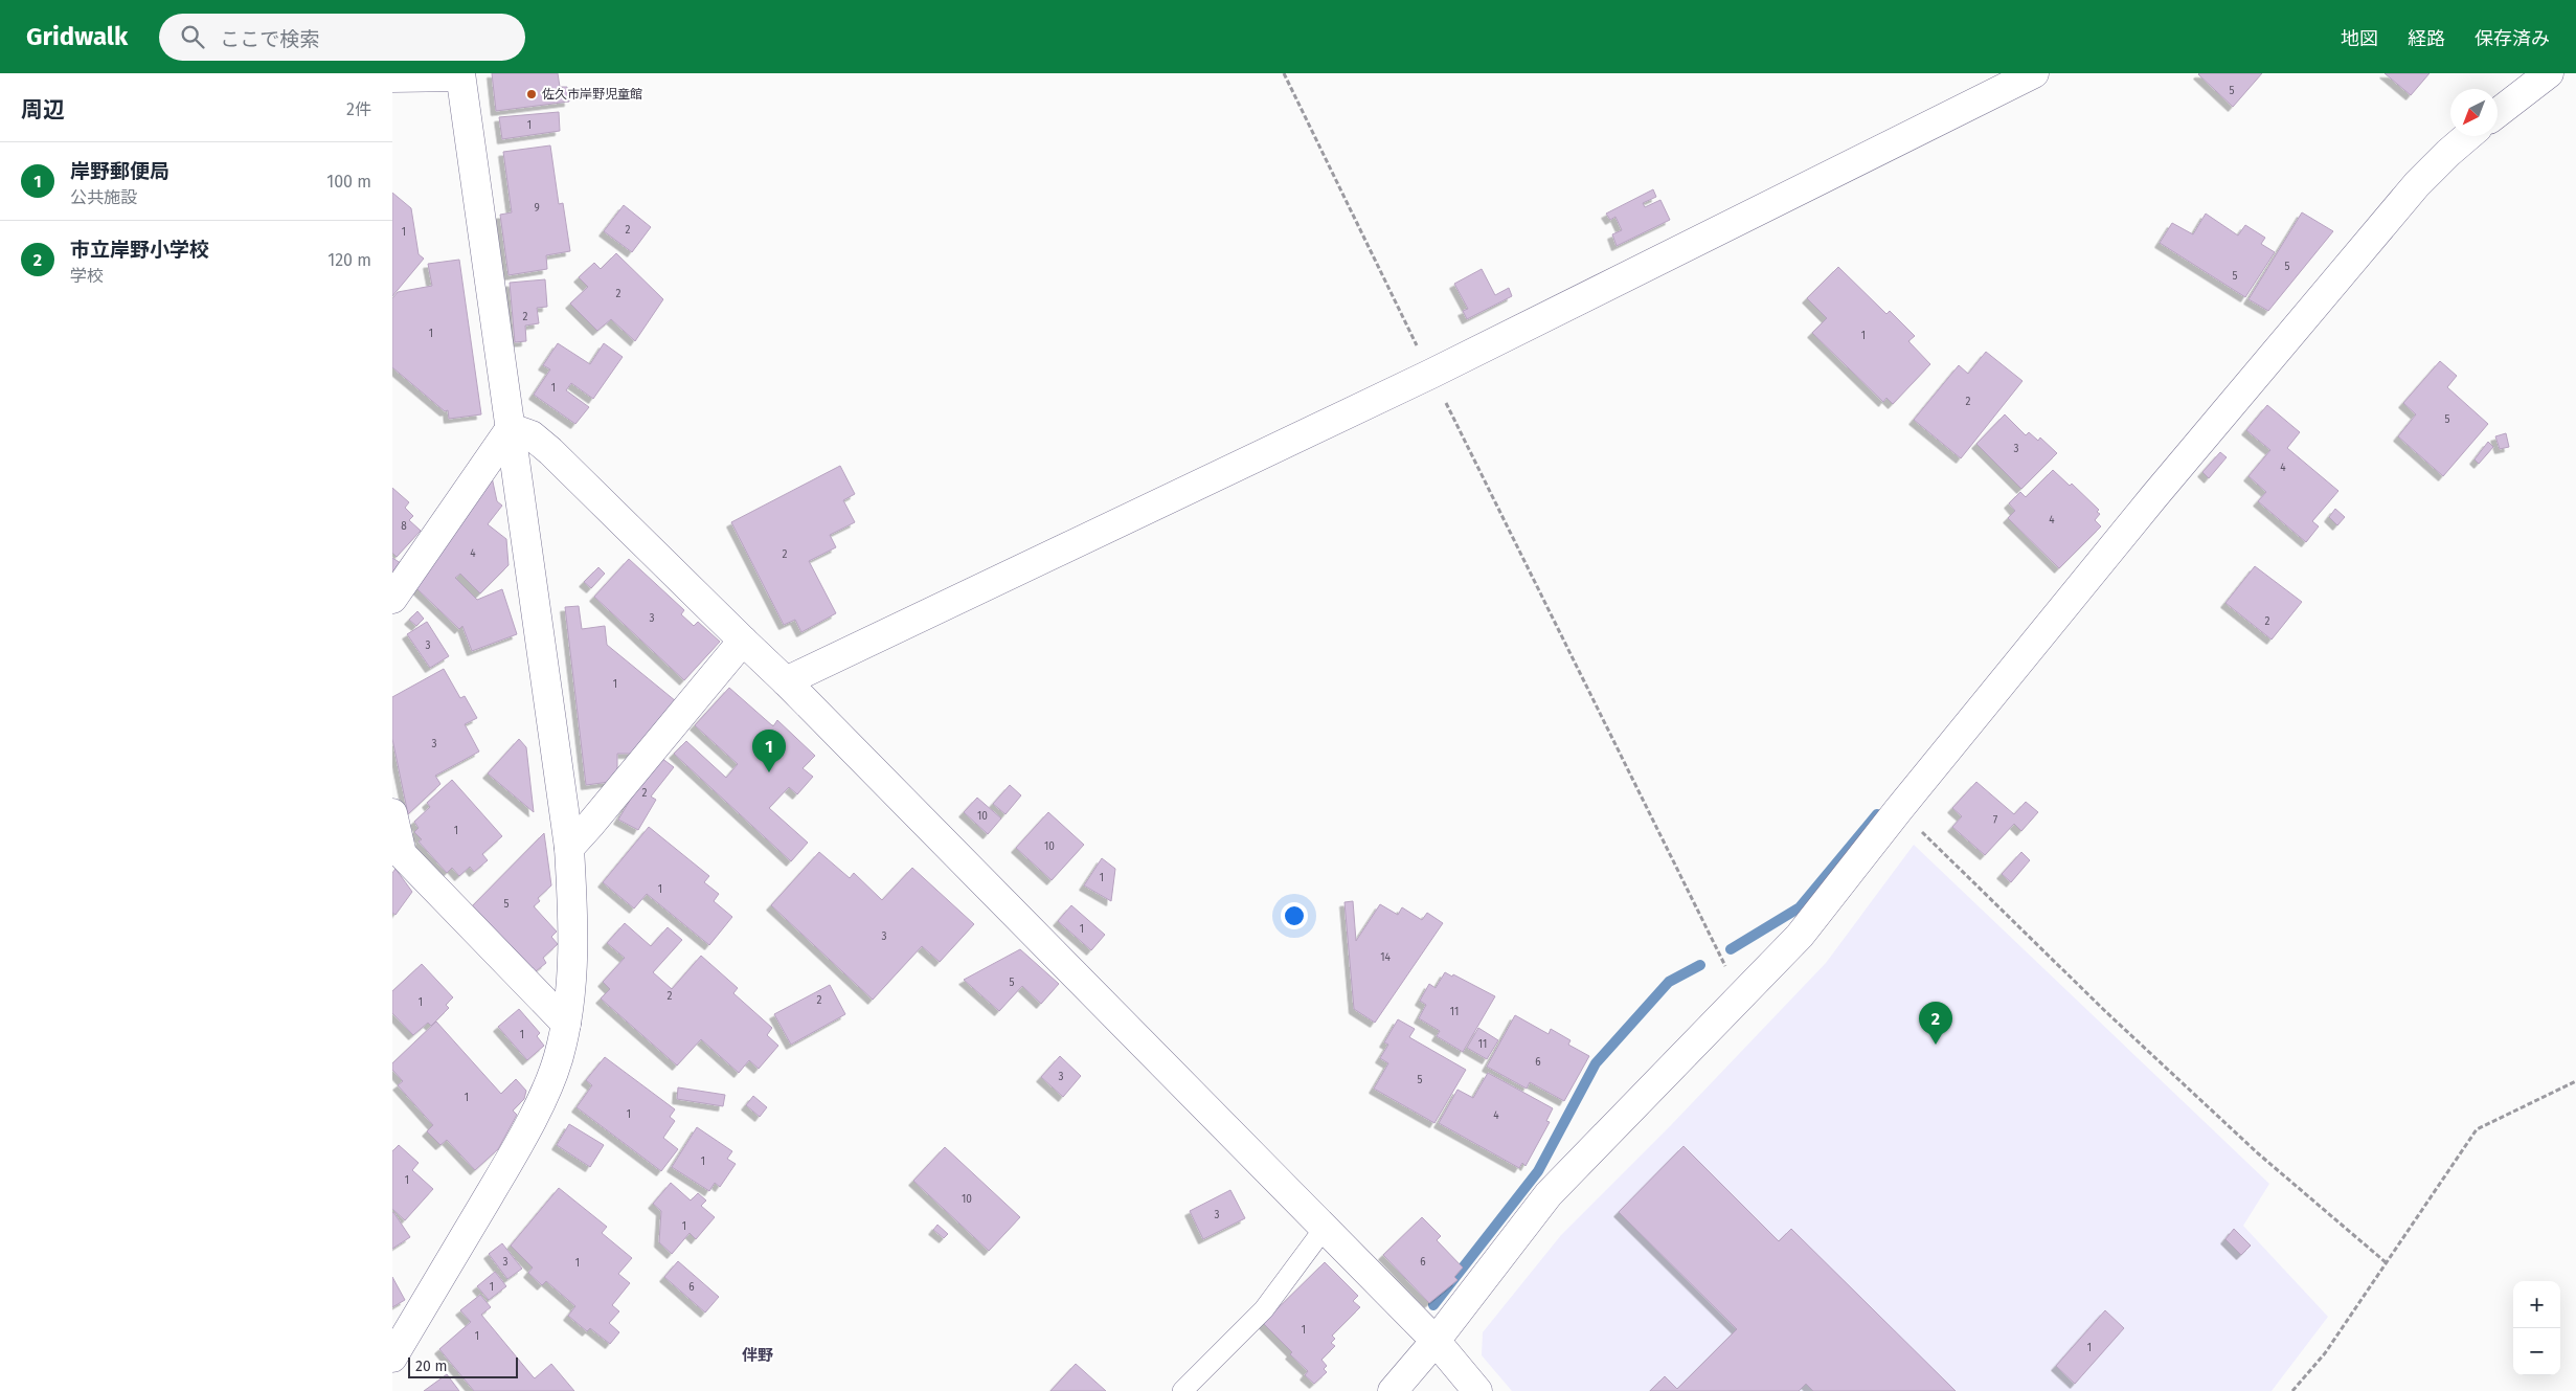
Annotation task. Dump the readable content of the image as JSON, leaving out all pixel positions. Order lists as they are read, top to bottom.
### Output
{
  "districts": ["伴野"],
  "places": ["佐久市岸野児童館"],
  "house_numbers": [
    "5",
    "1",
    "9",
    "2",
    "1",
    "5",
    "5",
    "2",
    "2",
    "1",
    "1",
    "1",
    "2",
    "5",
    "3",
    "4",
    "4",
    "8",
    "4",
    "2",
    "3",
    "2",
    "3",
    "1",
    "3",
    "2",
    "10",
    "7",
    "1",
    "10",
    "1",
    "1",
    "5",
    "1",
    "3",
    "14",
    "5",
    "2",
    "2",
    "1",
    "11",
    "1",
    "11",
    "6",
    "3",
    "5",
    "1",
    "1",
    "4",
    "1",
    "1",
    "10",
    "3",
    "1",
    "3",
    "6",
    "1",
    "1",
    "6",
    "1",
    "1",
    "1"
  ],
  "scale_bar": "20 m",
  "north": "bottom left",
  "page": {
    "header": "Gridwalk",
    "search": "ここで検索",
    "nav": ["地図", "経路", "保存済み"],
    "heading": ["周辺", "2件"],
    "list": [
      {
        "mark": "1",
        "name": "岸野郵便局",
        "note": "公共施設",
        "value": "100 m"
      },
      {
        "mark": "2",
        "name": "市立岸野小学校",
        "note": "学校",
        "value": "120 m"
      }
    ],
    "pins": ["1", "2"],
    "map_buttons": ["+", "−"],
    "scale": "20 m"
  }
}
